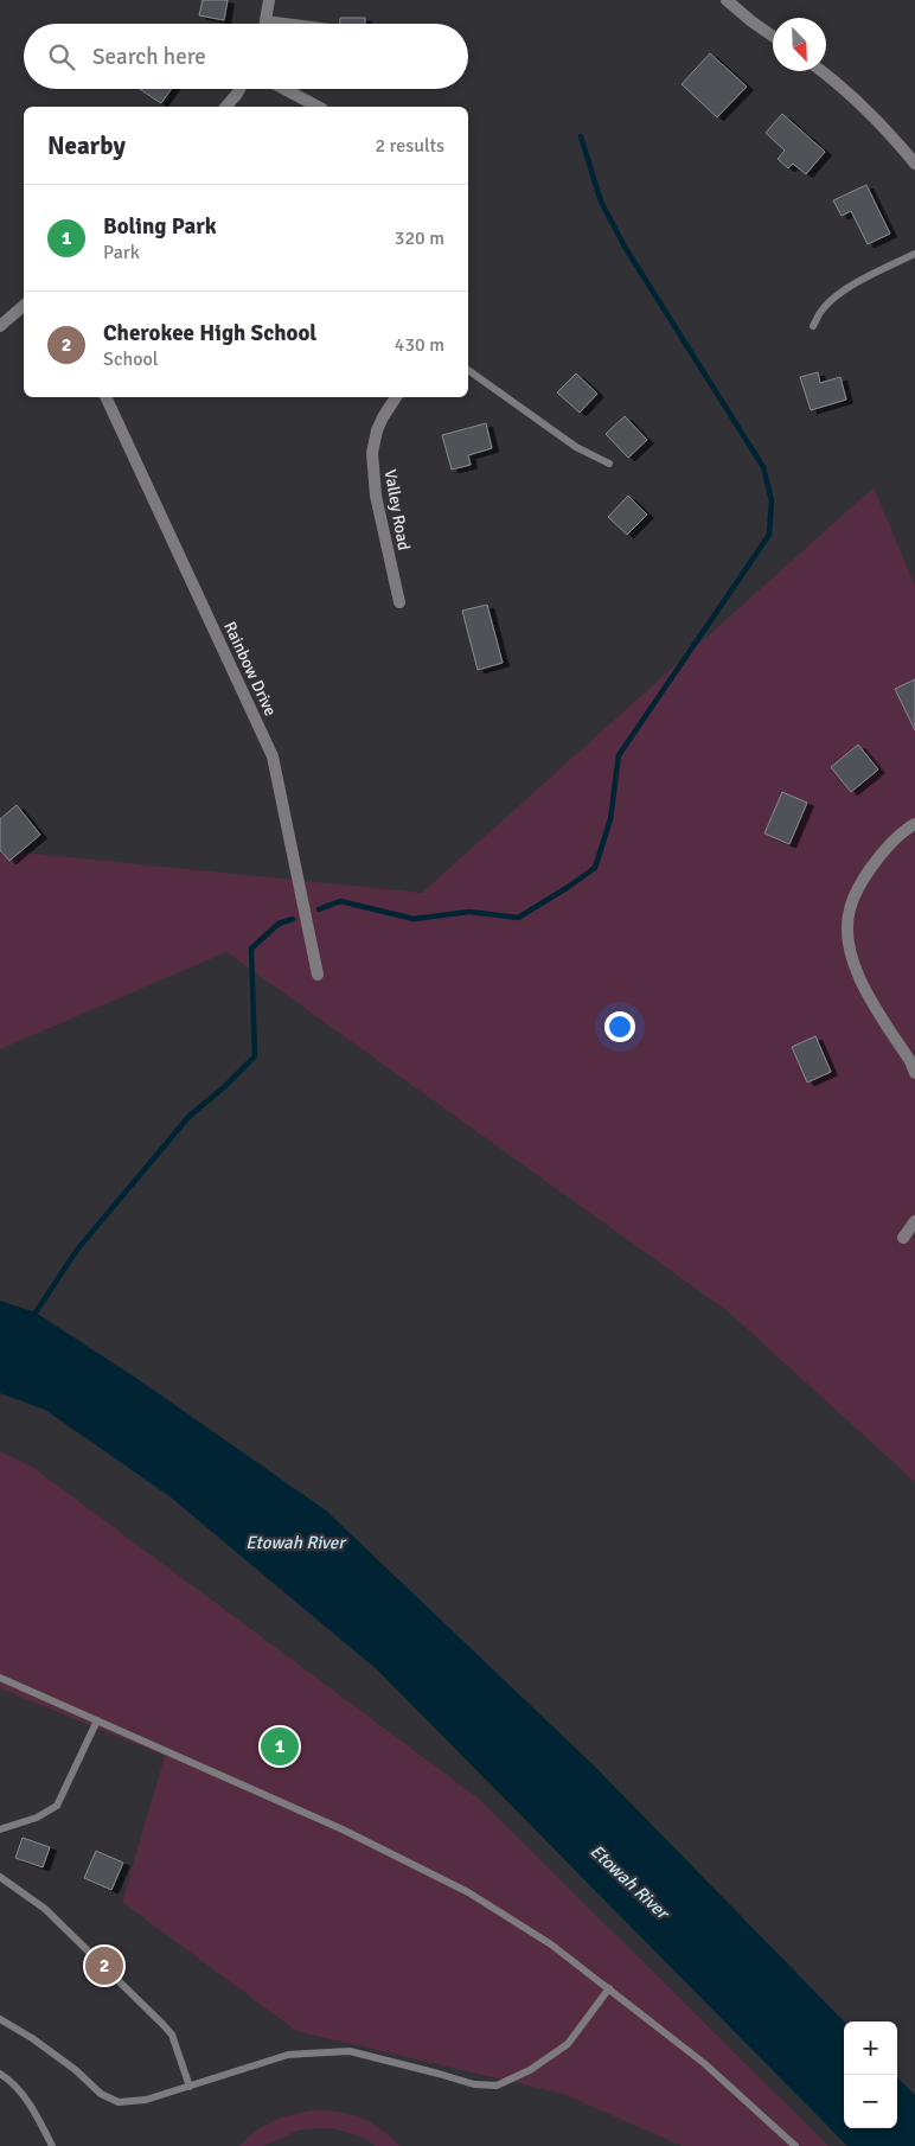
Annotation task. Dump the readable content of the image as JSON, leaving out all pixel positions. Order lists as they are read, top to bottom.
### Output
{
  "streets": {
    "street": ["Valley Road", "Rainbow Drive"]
  },
  "water": ["Etowah River"],
  "north": "bottom right",
  "page": {
    "search": "Search here",
    "heading": ["Nearby", "2 results"],
    "list": [
      {
        "mark": "1",
        "name": "Boling Park",
        "note": "Park",
        "value": "320 m"
      },
      {
        "mark": "2",
        "name": "Cherokee High School",
        "note": "School",
        "value": "430 m"
      }
    ],
    "pins": ["1", "2"],
    "map_buttons": ["+", "−"]
  }
}
